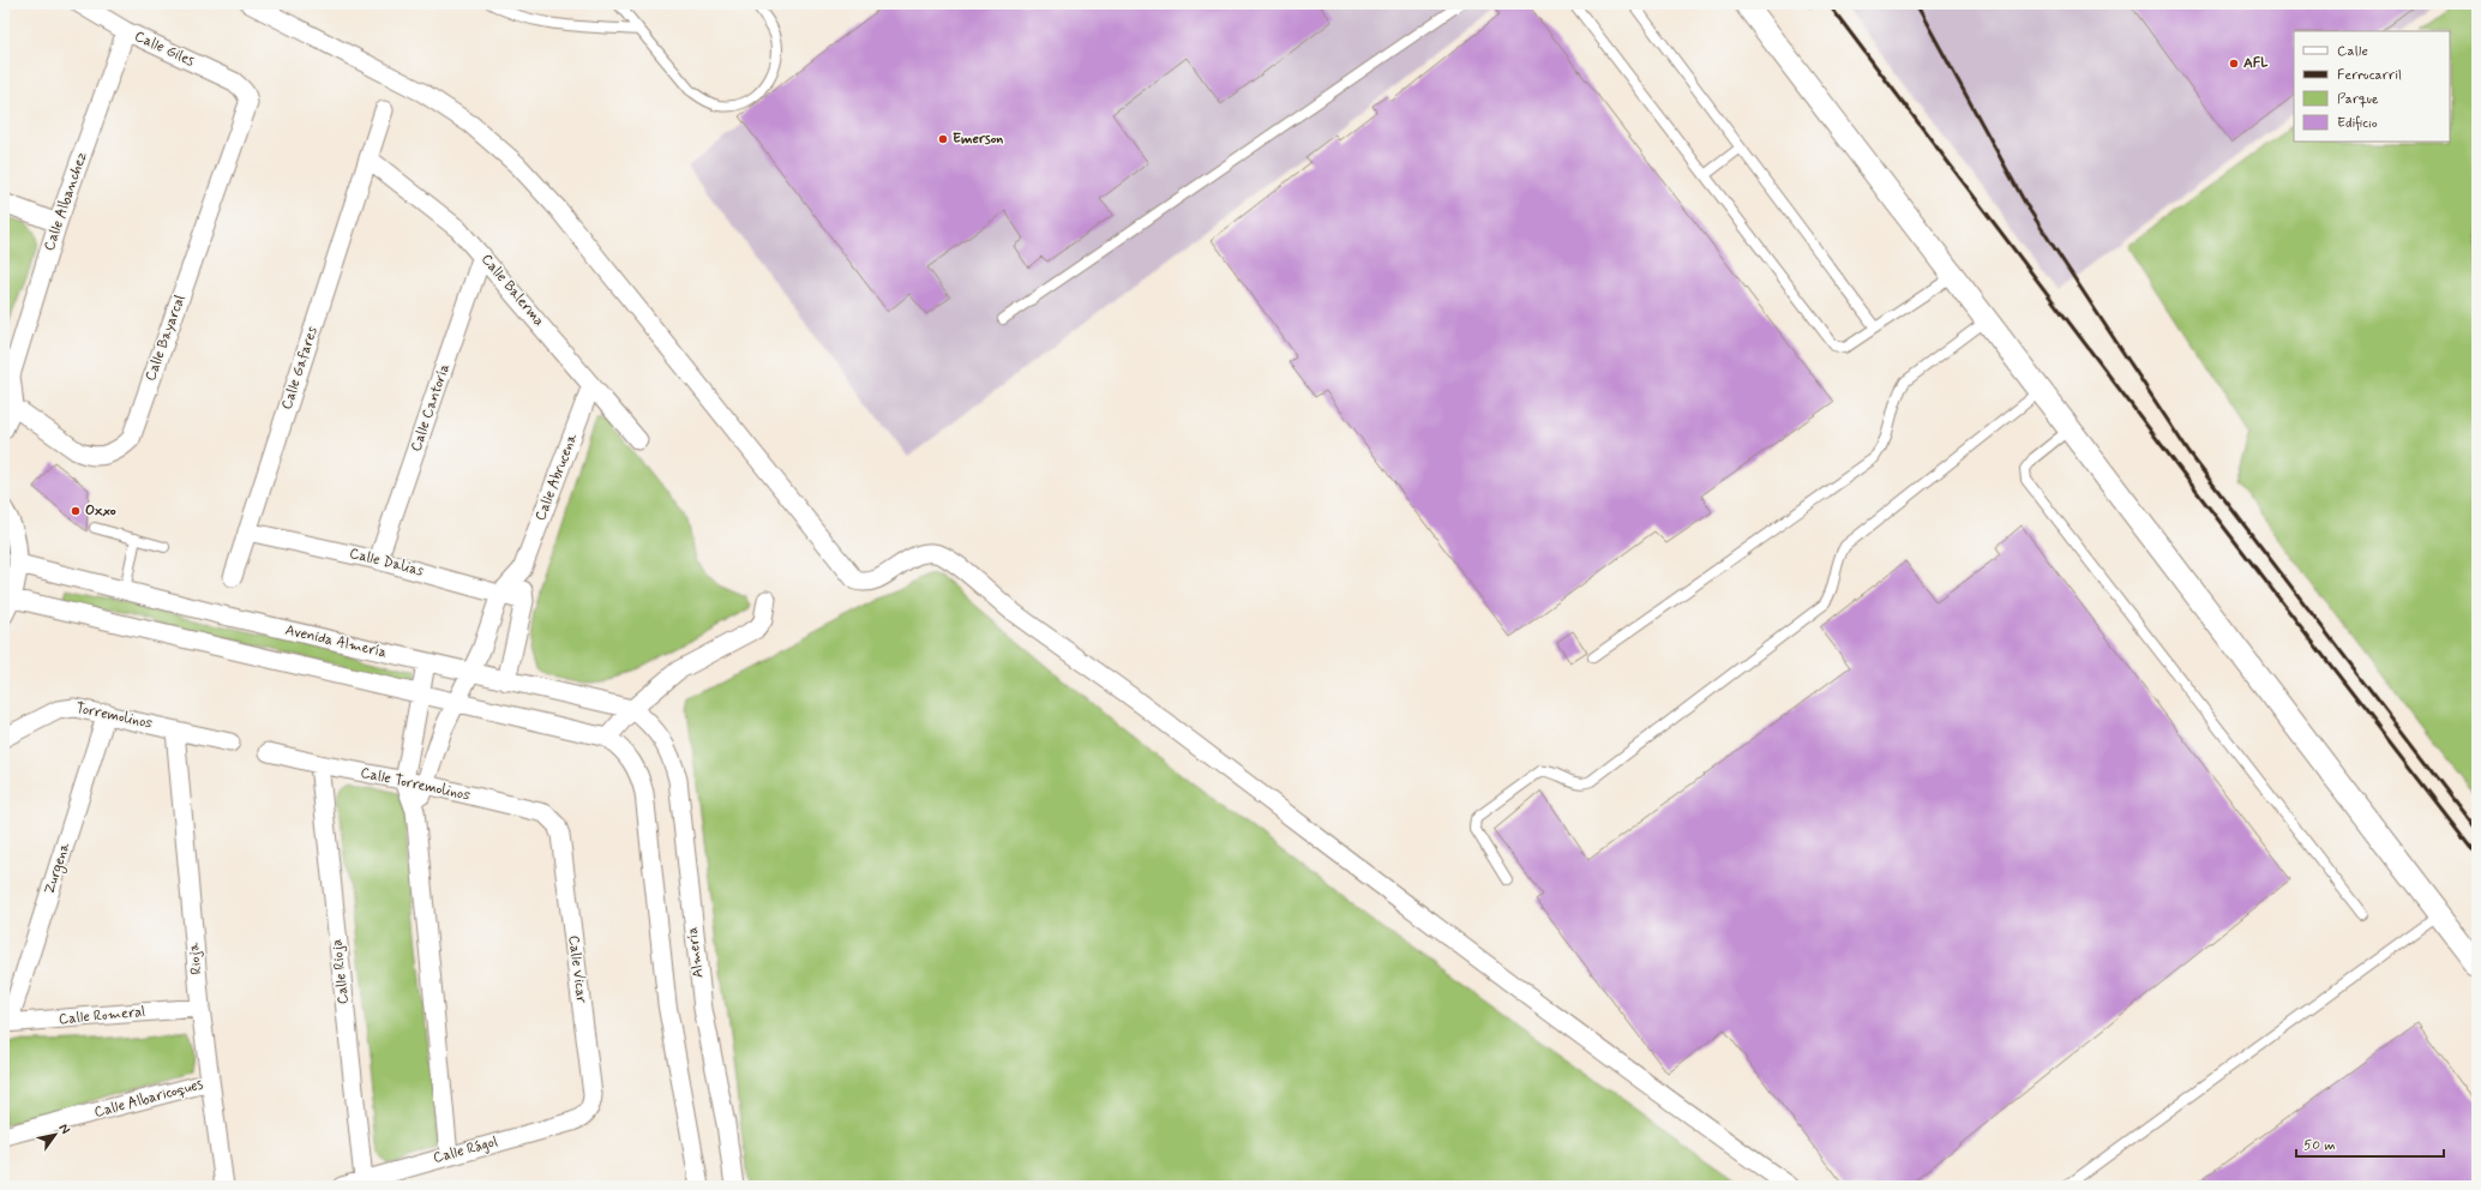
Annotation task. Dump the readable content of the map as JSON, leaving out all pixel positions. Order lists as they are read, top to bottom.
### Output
{
  "streets": {
    "street": [
      "Calle Giles",
      "Calle Albanchez",
      "Calle Balerma",
      "Calle Bayarcal",
      "Calle Gafares",
      "Calle Cantoría",
      "Calle Abrucena",
      "Calle Dalias",
      "Avenida Almería",
      "Torremolinos",
      "Calle Torremolinos",
      "Zurgena",
      "Almería",
      "Rioja",
      "Calle Vicar",
      "Calle Rioja",
      "Calle Romeral",
      "Calle Albaricoques",
      "Calle Rágol"
    ]
  },
  "crossings": [
    ["Calle Giles", "Calle Albanchez"],
    ["Calle Giles", "Calle Bayarcal"],
    ["Calle Albanchez", "Calle Bayarcal"],
    ["Calle Balerma", "Calle Gafares"],
    ["Calle Balerma", "Calle Cantoría"],
    ["Calle Balerma", "Calle Abrucena"],
    ["Calle Gafares", "Calle Dalias"],
    ["Calle Cantoría", "Calle Dalias"],
    ["Calle Abrucena", "Calle Dalias"],
    ["Calle Abrucena", "Avenida Almería"],
    ["Avenida Almería", "Almería"],
    ["Torremolinos", "Zurgena"],
    ["Torremolinos", "Rioja"],
    ["Calle Torremolinos", "Calle Vicar"],
    ["Calle Torremolinos", "Calle Rioja"],
    ["Zurgena", "Calle Romeral"],
    ["Rioja", "Calle Romeral"],
    ["Rioja", "Calle Albaricoques"],
    ["Calle Vicar", "Calle Rágol"],
    ["Calle Rioja", "Calle Rágol"]
  ],
  "places": ["AFL", "Emerson", "Oxxo"],
  "legend": [
    "Calle",
    "Ferrocarril",
    "Parque",
    "Edificio"
  ],
  "scale_bar": "50 m",
  "north": "top right"
}
